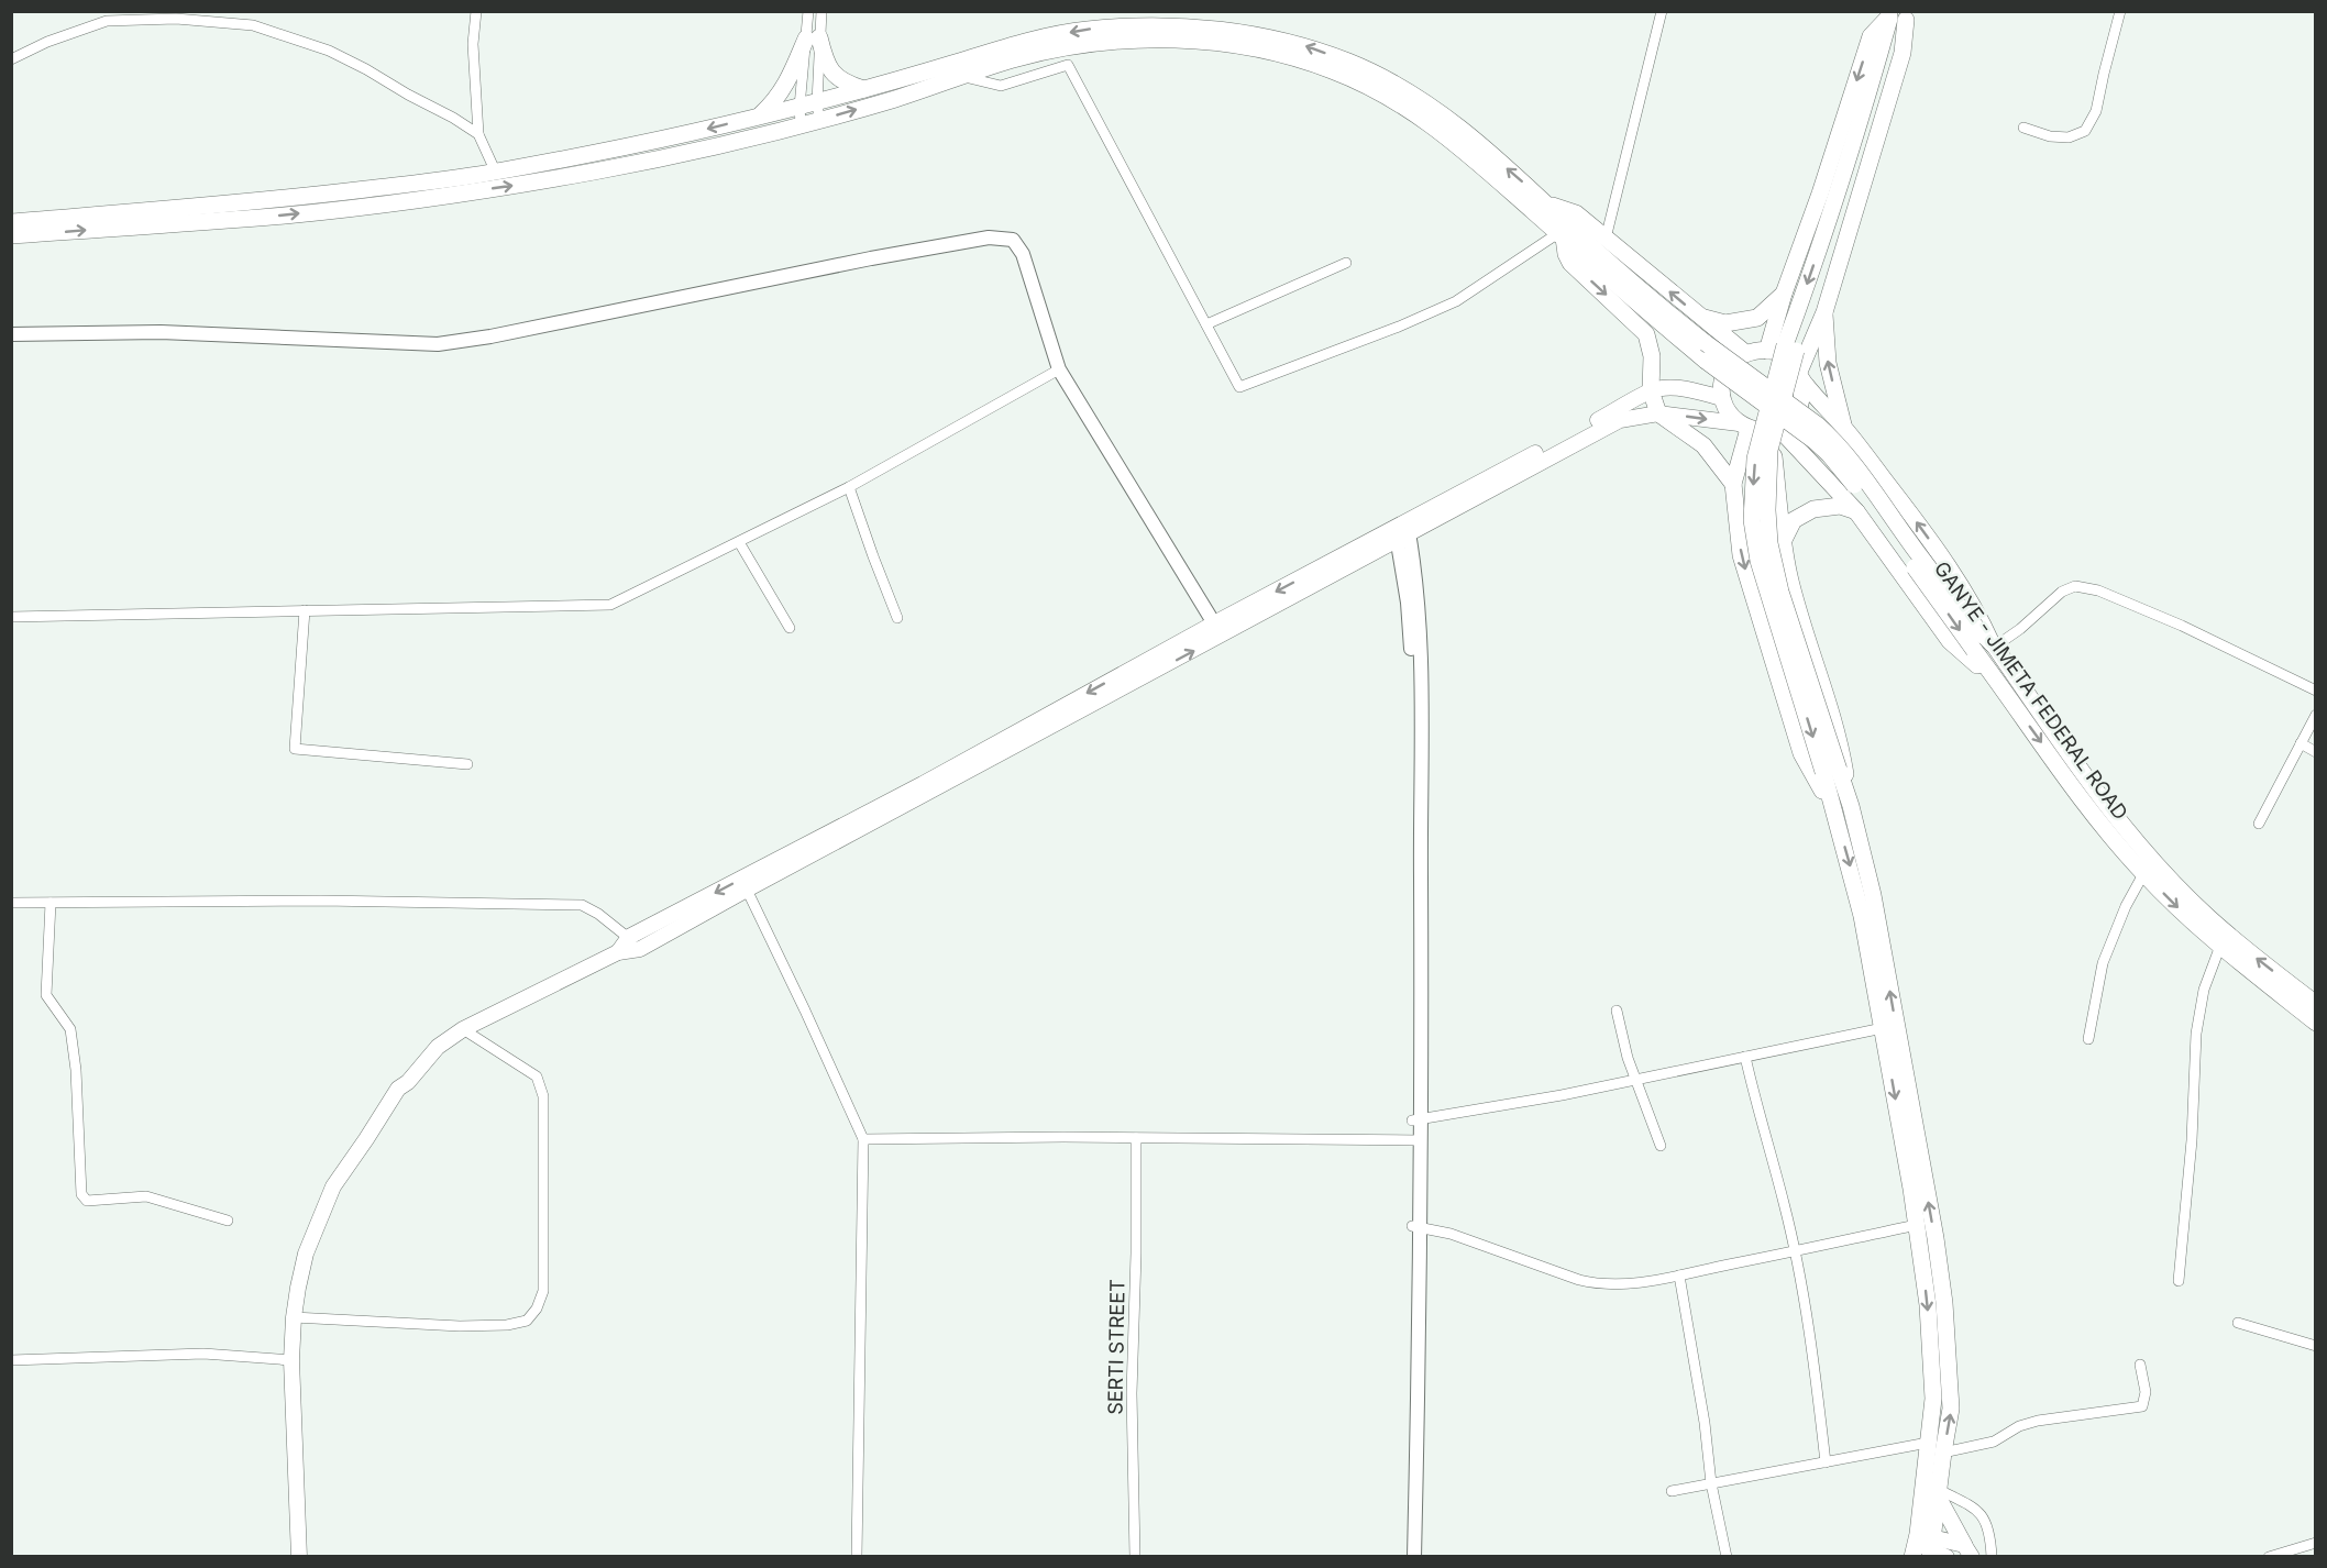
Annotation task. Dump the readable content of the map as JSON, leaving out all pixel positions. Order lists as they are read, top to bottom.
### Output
{
  "streets": {
    "main road": ["GANYE - JIMETA FEDERAL ROAD"],
    "street": ["SERTI STREET"]
  }
}
